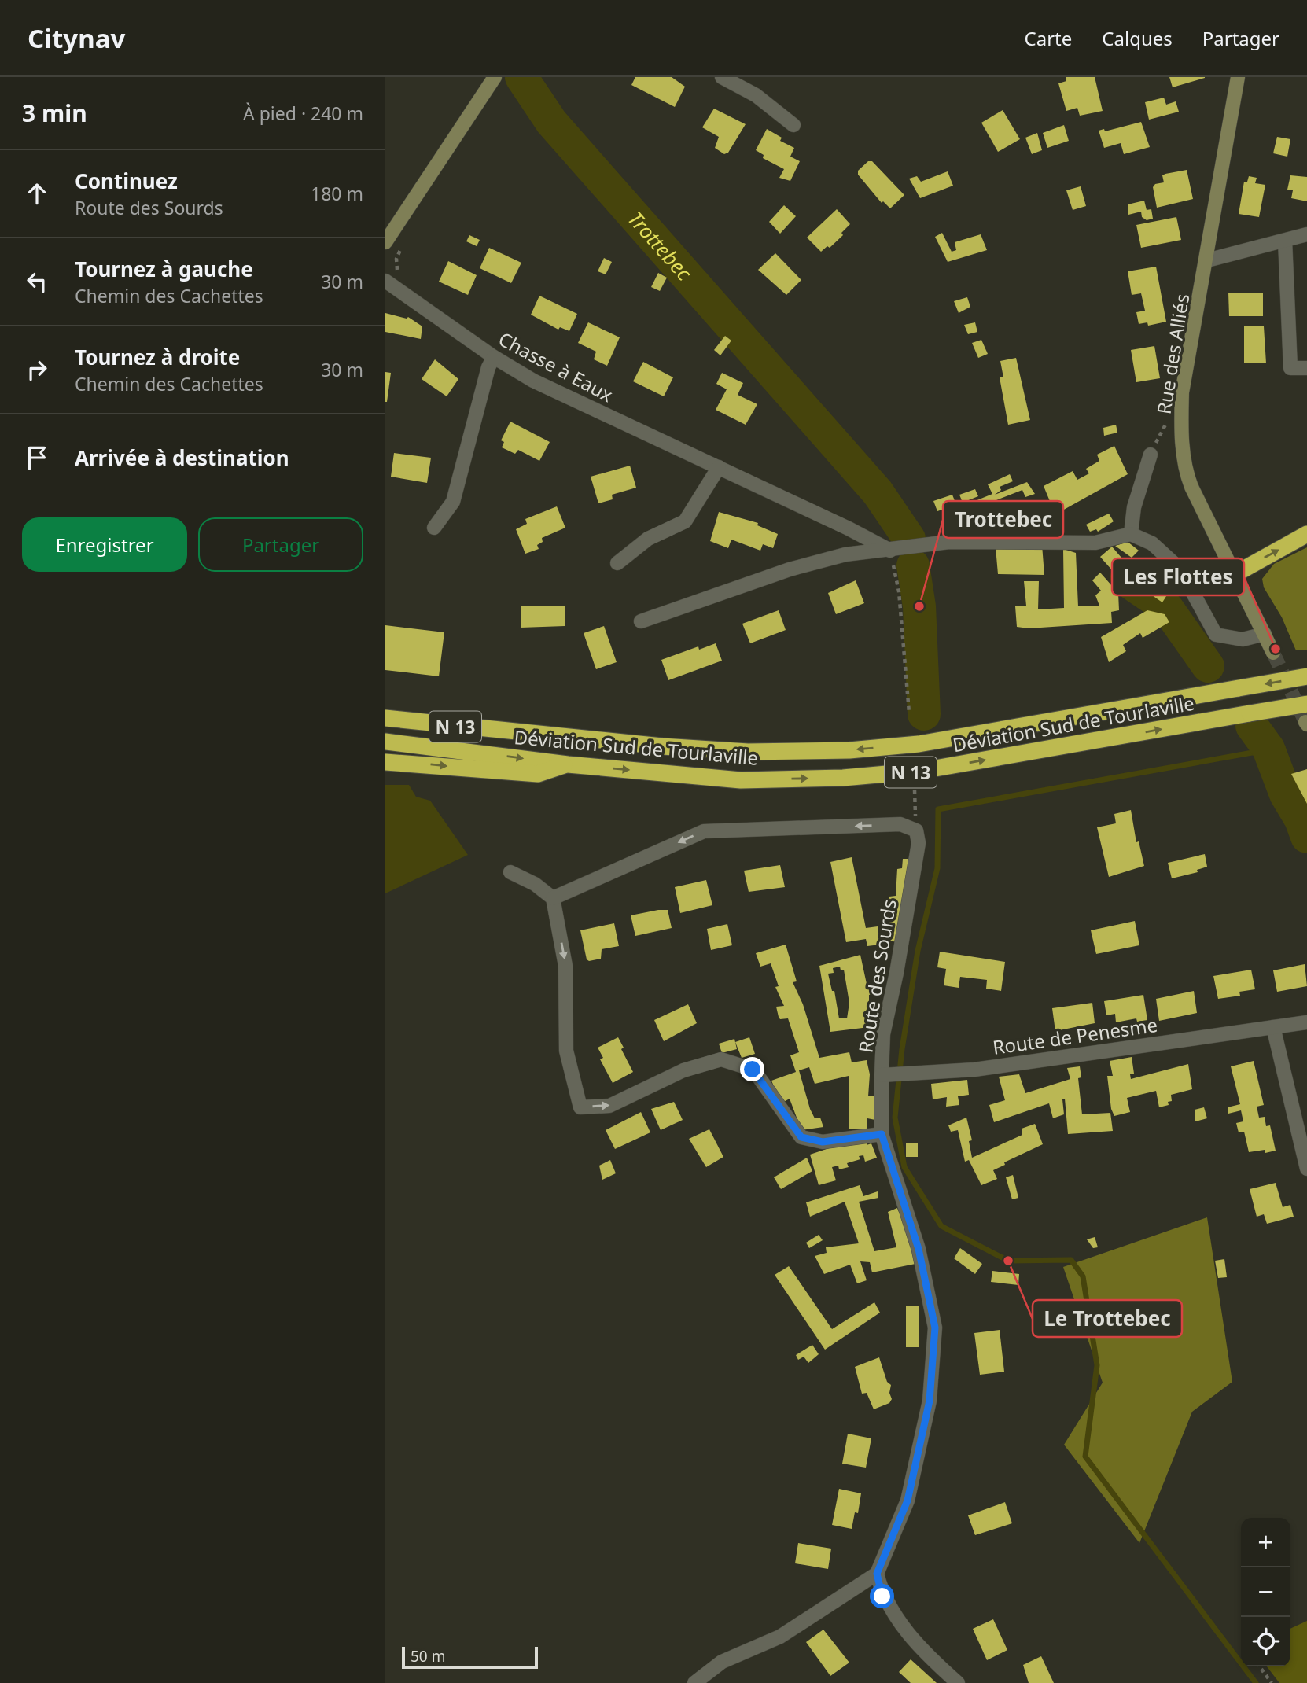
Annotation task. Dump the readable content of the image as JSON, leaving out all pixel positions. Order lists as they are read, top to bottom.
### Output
{
  "streets": {
    "highway": ["Déviation Sud de Tourlaville", "N 13"],
    "street": [
      "Rue des Alliés",
      "Chasse à Eaux",
      "Route des Sourds",
      "Route de Penesme"
    ]
  },
  "crossings": [
    ["Déviation Sud de Tourlaville", "N 13"],
    ["Route des Sourds", "Route de Penesme"]
  ],
  "water": ["Trottebec"],
  "places": ["Trottebec", "Les Flottes", "Le Trottebec"],
  "scale_bar": "50 m",
  "page": {
    "header": "Citynav",
    "nav": ["Carte", "Calques", "Partager"],
    "heading": ["3 min", "À pied · 240 m"],
    "list": [
      ["Continuez", "Route des Sourds", "180 m"],
      ["Tournez à gauche", "Chemin des Cachettes", "30 m"],
      ["Tournez à droite", "Chemin des Cachettes", "30 m"],
      "Arrivée à destination"
    ],
    "buttons": ["Enregistrer", "Partager"],
    "map_buttons": ["+", "−"],
    "scale": "50 m"
  }
}
